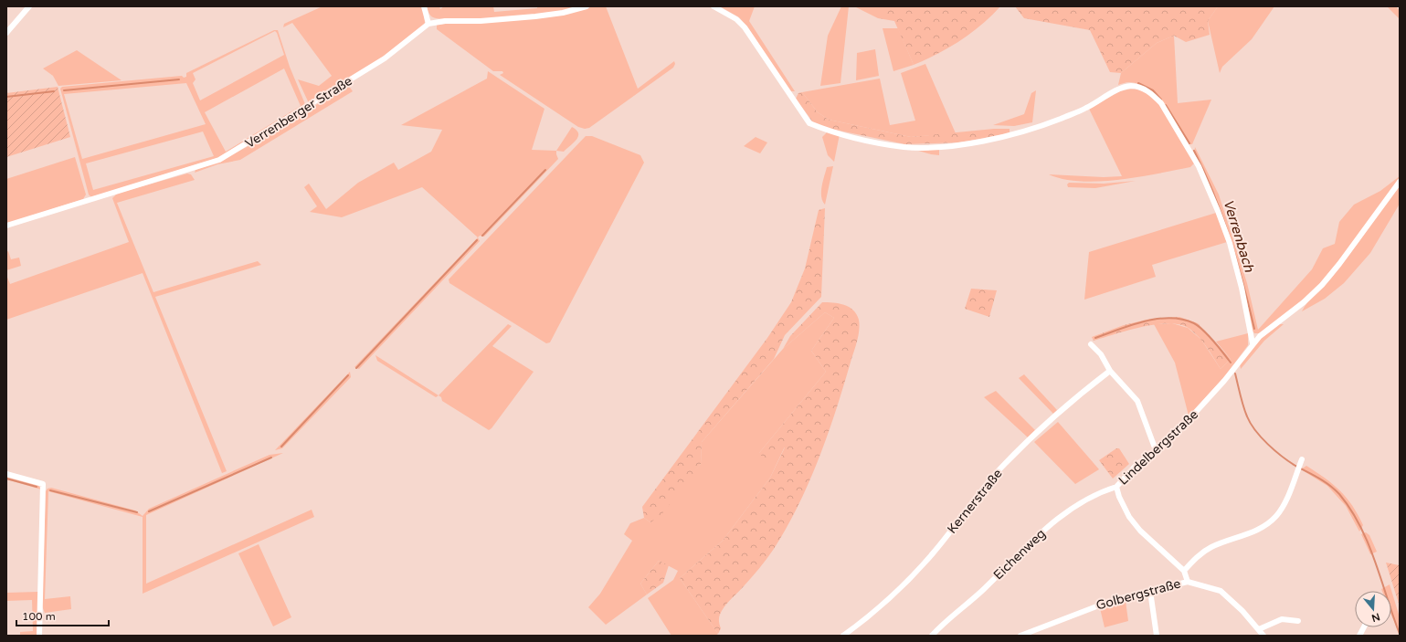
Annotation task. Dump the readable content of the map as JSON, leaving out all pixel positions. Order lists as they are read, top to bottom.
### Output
{
  "streets": {
    "street": [
      "Verrenberger Straße",
      "Lindelbergstraße",
      "Kernerstraße",
      "Eichenweg",
      "Golbergstraße"
    ]
  },
  "crossings": [
    ["Lindelbergstraße", "Eichenweg"],
    ["Lindelbergstraße", "Golbergstraße"]
  ],
  "water": ["Verrenbach"],
  "scale_bar": "100 m",
  "north": "bottom"
}
